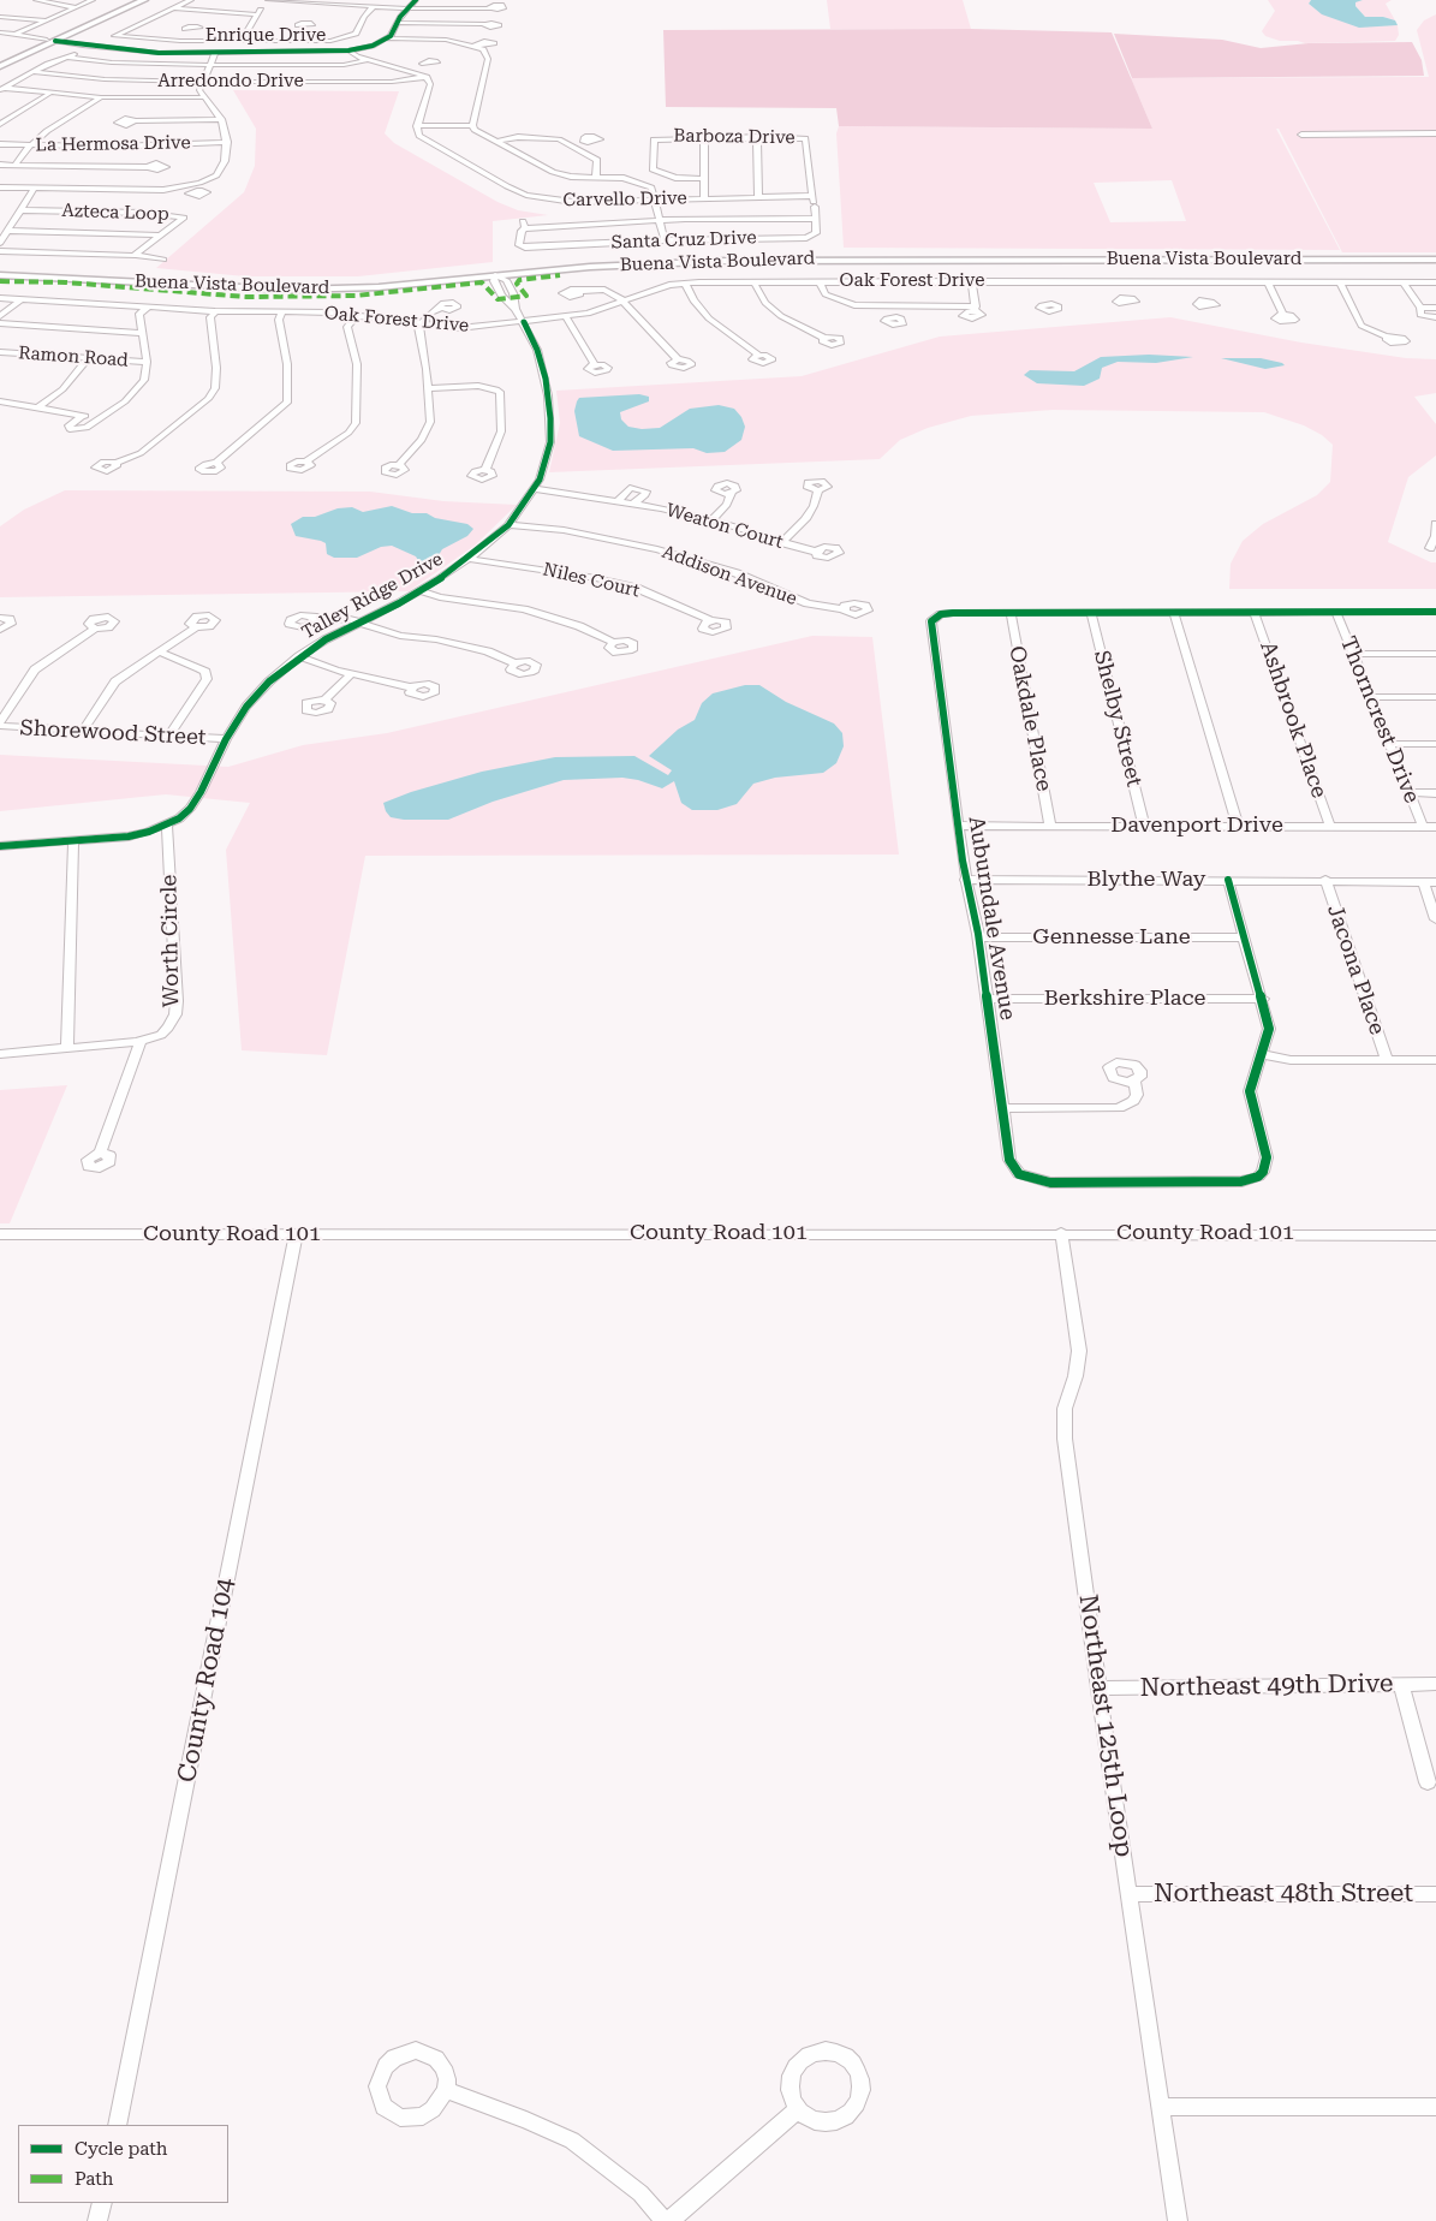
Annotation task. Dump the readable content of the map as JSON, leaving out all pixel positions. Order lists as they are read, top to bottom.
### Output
{
  "streets": {
    "main road": ["Buena Vista Boulevard"],
    "street": [
      "Enrique Drive",
      "Arredondo Drive",
      "Barboza Drive",
      "La Hermosa Drive",
      "Carvello Drive",
      "Azteca Loop",
      "Santa Cruz Drive",
      "Oak Forest Drive",
      "Ramon Road",
      "Weaton Court",
      "Addison Avenue",
      "Niles Court",
      "Talley Ridge Drive",
      "Oakdale Place",
      "Shelby Street",
      "Ashbrook Place",
      "Thorncrest Drive",
      "Shorewood Street",
      "Davenport Drive",
      "Blythe Way",
      "Auburndale Avenue",
      "Gennesse Lane",
      "Worth Circle",
      "Jacona Place",
      "Berkshire Place",
      "County Road 101",
      "County Road 104",
      "Northeast 49th Drive",
      "Northeast 125th Loop",
      "Northeast 48th Street"
    ]
  },
  "crossings": [
    ["Barboza Drive", "Carvello Drive"],
    ["Buena Vista Boulevard", "Talley Ridge Drive"],
    ["Oak Forest Drive", "Talley Ridge Drive"],
    ["Weaton Court", "Talley Ridge Drive"],
    ["Addison Avenue", "Talley Ridge Drive"],
    ["Niles Court", "Talley Ridge Drive"],
    ["Talley Ridge Drive", "Shorewood Street"],
    ["Talley Ridge Drive", "Worth Circle"],
    ["Oakdale Place", "Davenport Drive"],
    ["Oakdale Place", "Auburndale Avenue"],
    ["Shelby Street", "Davenport Drive"],
    ["Shelby Street", "Auburndale Avenue"],
    ["Ashbrook Place", "Davenport Drive"],
    ["Ashbrook Place", "Auburndale Avenue"],
    ["Thorncrest Drive", "Davenport Drive"],
    ["Thorncrest Drive", "Auburndale Avenue"],
    ["Davenport Drive", "Auburndale Avenue"],
    ["Blythe Way", "Auburndale Avenue"],
    ["Blythe Way", "Jacona Place"],
    ["Auburndale Avenue", "Gennesse Lane"],
    ["Auburndale Avenue", "Berkshire Place"],
    ["County Road 101", "County Road 104"],
    ["County Road 101", "Northeast 125th Loop"],
    ["Northeast 49th Drive", "Northeast 125th Loop"],
    ["Northeast 125th Loop", "Northeast 48th Street"]
  ],
  "legend": ["Cycle path", "Path"]
}
